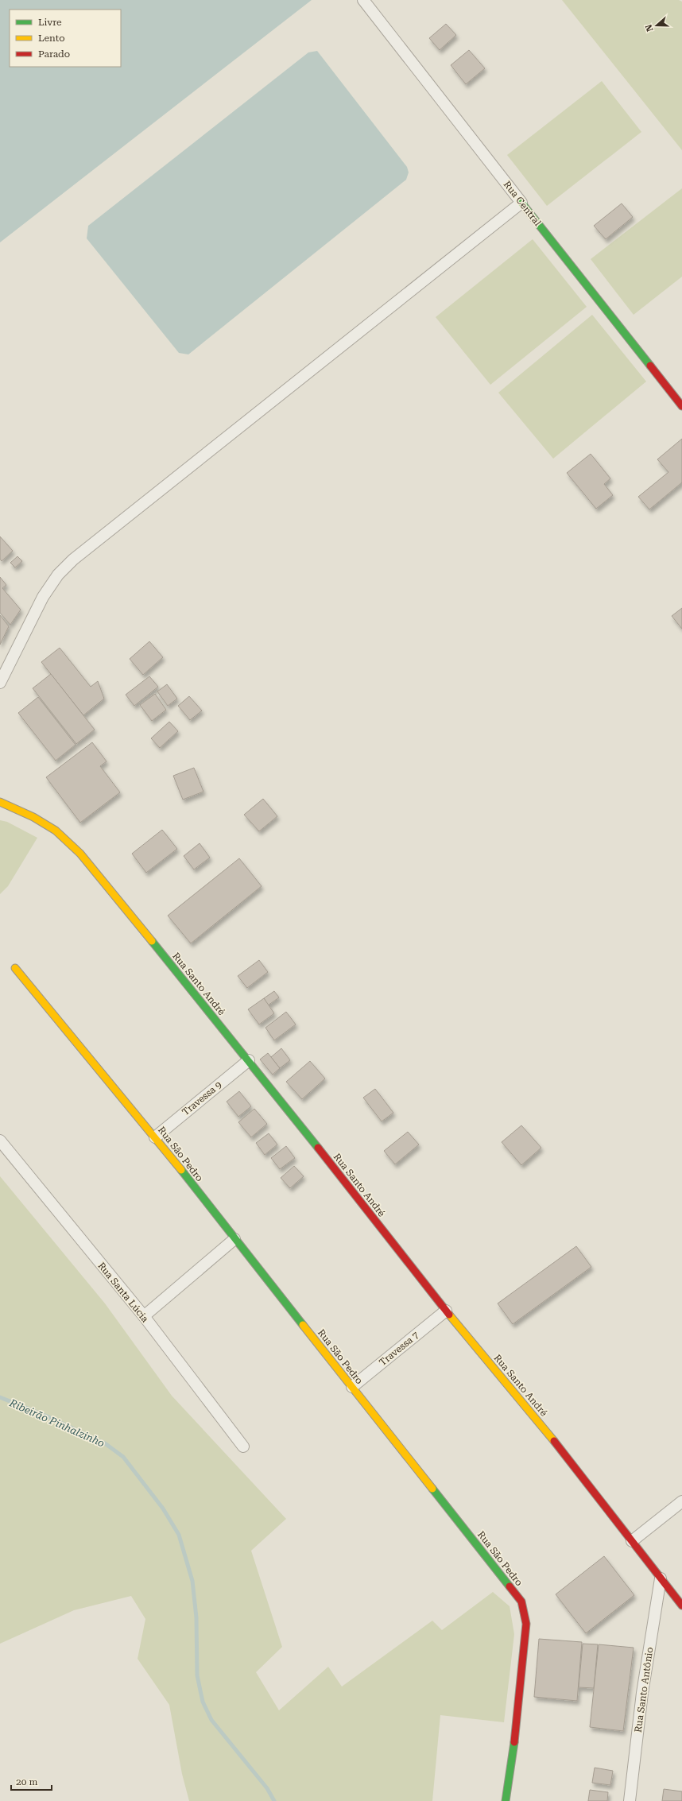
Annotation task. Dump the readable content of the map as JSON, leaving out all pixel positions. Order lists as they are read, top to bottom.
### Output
{
  "streets": {
    "street": [
      "Rua Central",
      "Rua Santo André",
      "Travessa 9",
      "Rua São Pedro",
      "Rua Santa Lúcia",
      "Travessa 7",
      "Rua Santo Antônio"
    ]
  },
  "crossings": [
    ["Rua Santo André", "Travessa 9"],
    ["Rua Santo André", "Travessa 7"],
    ["Rua Santo André", "Rua Santo Antônio"],
    ["Travessa 9", "Rua São Pedro"],
    ["Rua São Pedro", "Travessa 7"]
  ],
  "water": ["Ribeirão Pinhalzinho"],
  "legend": ["Livre", "Lento", "Parado"],
  "scale_bar": "20 m",
  "north": "left"
}
